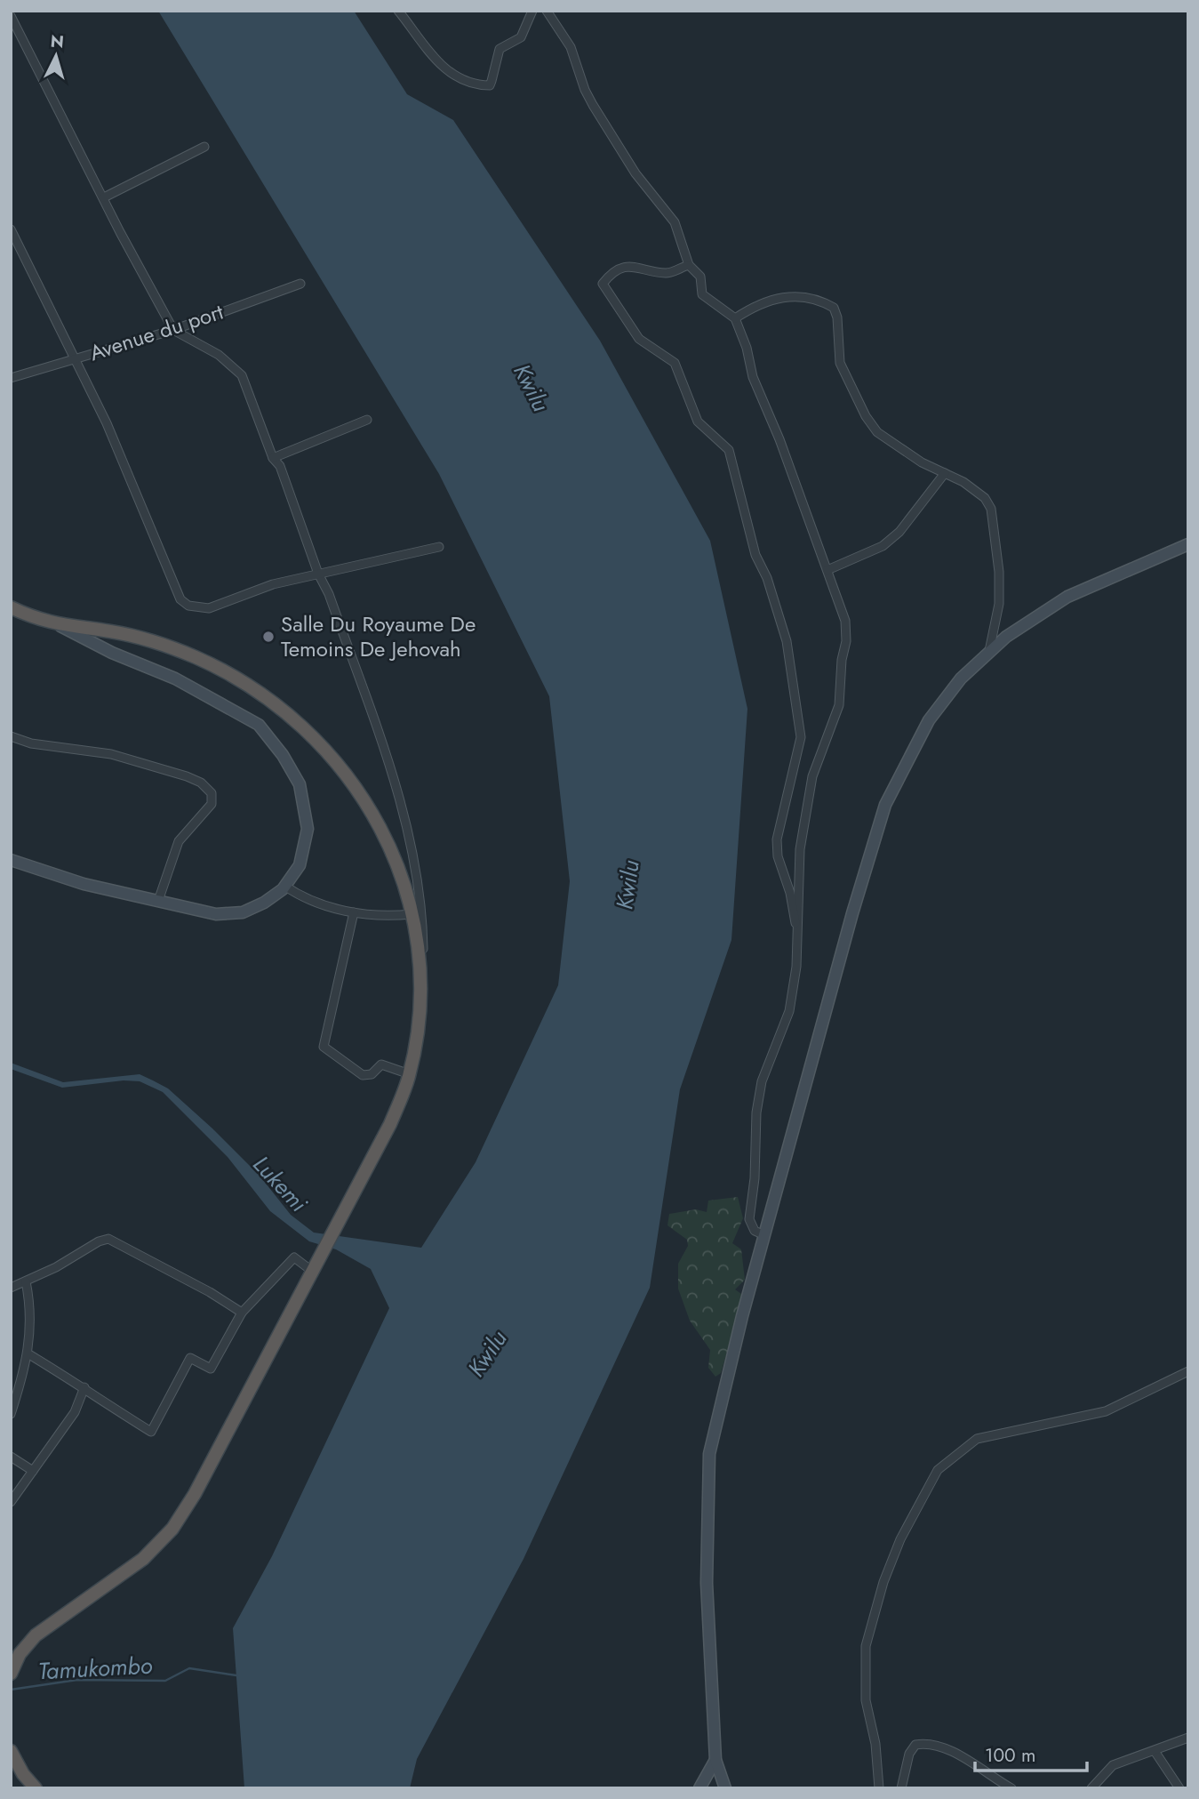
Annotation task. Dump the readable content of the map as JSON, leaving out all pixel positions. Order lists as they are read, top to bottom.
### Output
{
  "streets": {
    "street": ["Avenue du port"]
  },
  "water": ["Kwilu", "Lukemi", "Tamukombo"],
  "places": ["Salle Du Royaume De Temoins De Jehovah"],
  "scale_bar": "100 m",
  "north": "top"
}
